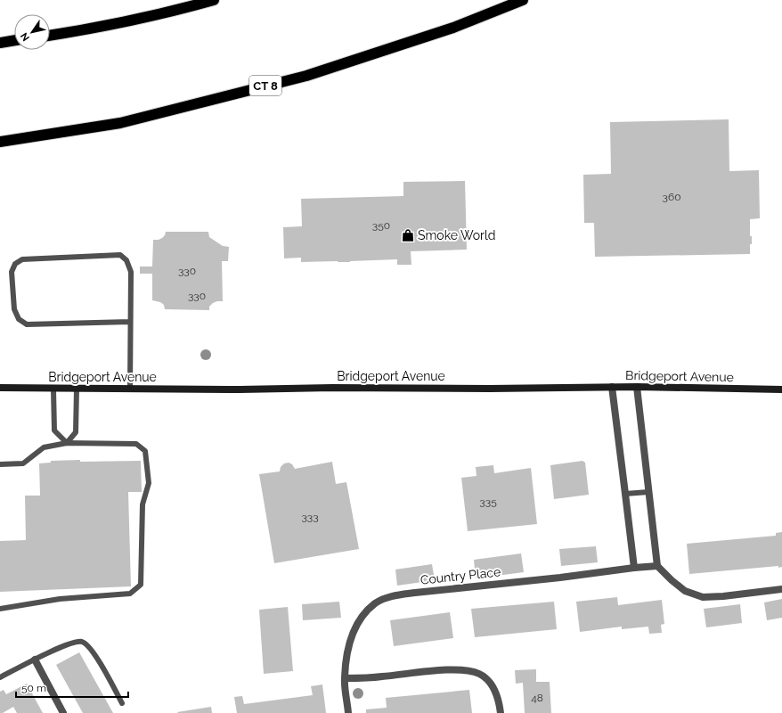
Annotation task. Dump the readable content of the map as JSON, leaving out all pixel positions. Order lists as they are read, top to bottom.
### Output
{
  "streets": {
    "highway": ["CT 8"],
    "main road": ["Bridgeport Avenue"],
    "street": ["Country Place"]
  },
  "places": {
    "shop": ["Smoke World"]
  },
  "house_numbers": [
    "360",
    "350",
    "330",
    "330",
    "335",
    "333",
    "48"
  ],
  "scale_bar": "50 m",
  "north": "bottom left"
}
